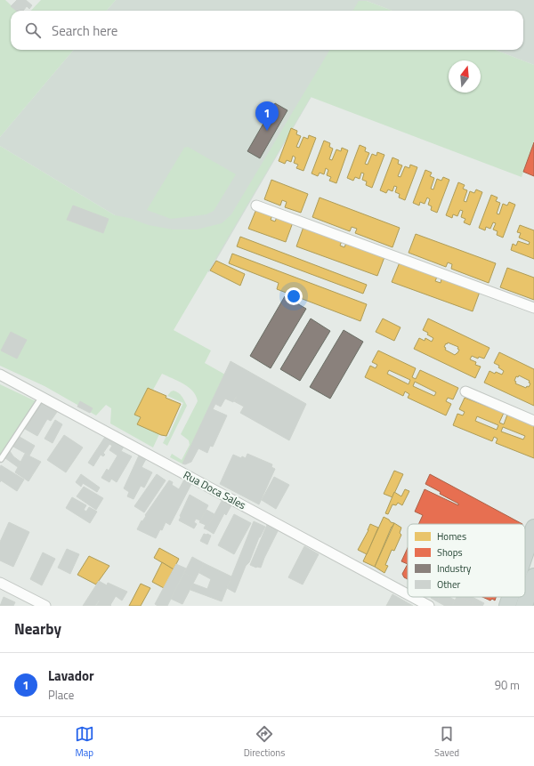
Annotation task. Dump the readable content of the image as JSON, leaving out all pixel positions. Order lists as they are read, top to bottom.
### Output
{
  "streets": {
    "street": ["Rua Doca Sales"]
  },
  "legend": [
    "Homes",
    "Shops",
    "Industry",
    "Other"
  ],
  "north": "top",
  "page": {
    "search": "Search here",
    "pins": "1",
    "heading": "Nearby",
    "list": [
      {
        "mark": "1",
        "name": "Lavador",
        "note": "Place",
        "value": "90 m"
      }
    ],
    "nav": ["Map", "Directions", "Saved"]
  }
}
